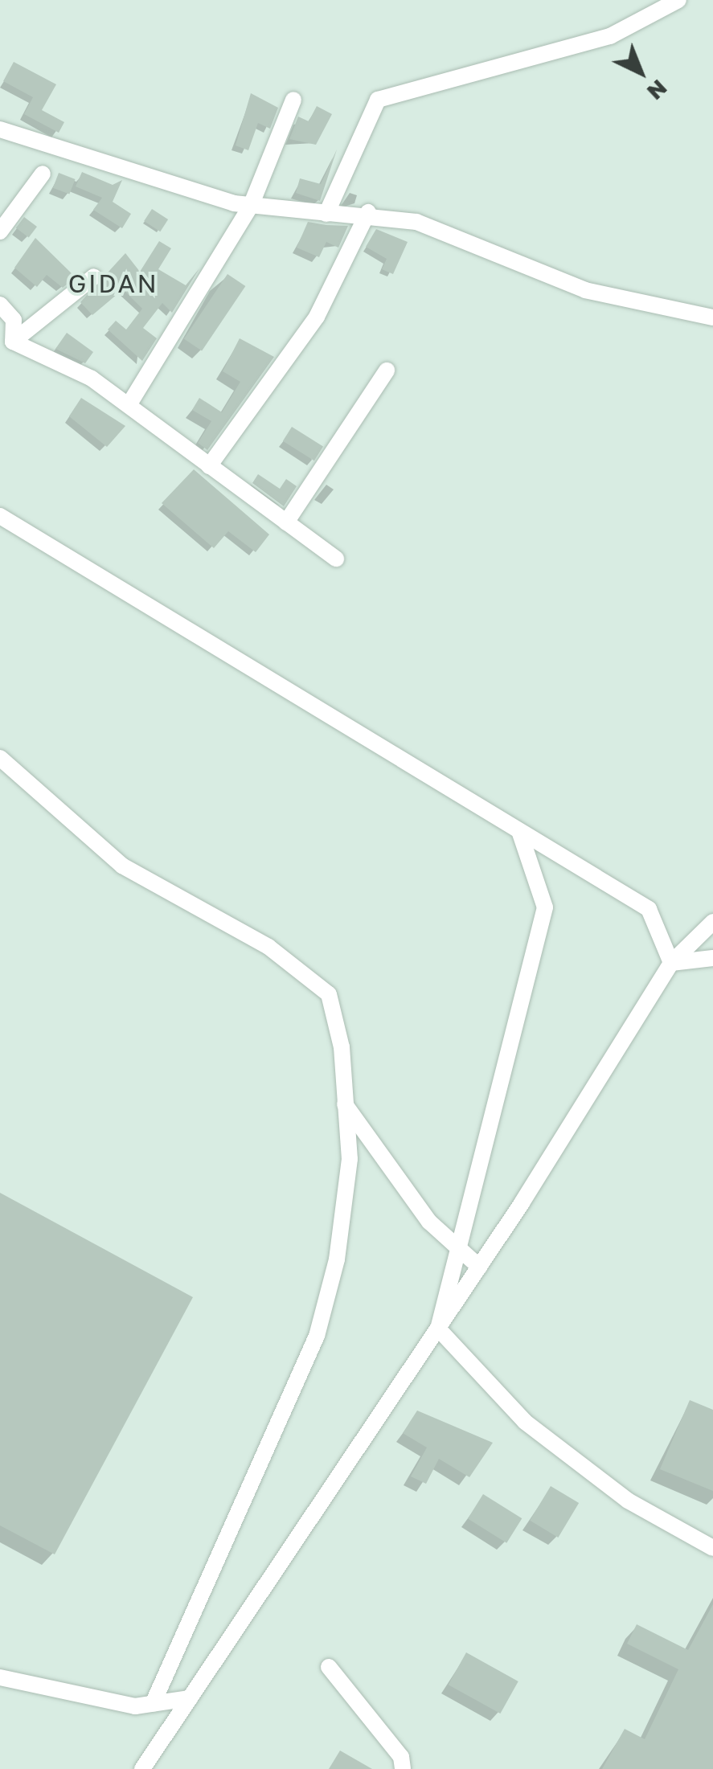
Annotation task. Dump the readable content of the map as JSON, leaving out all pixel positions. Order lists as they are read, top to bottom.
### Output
{
  "districts": ["GIDAN"],
  "north": "bottom right"
}
